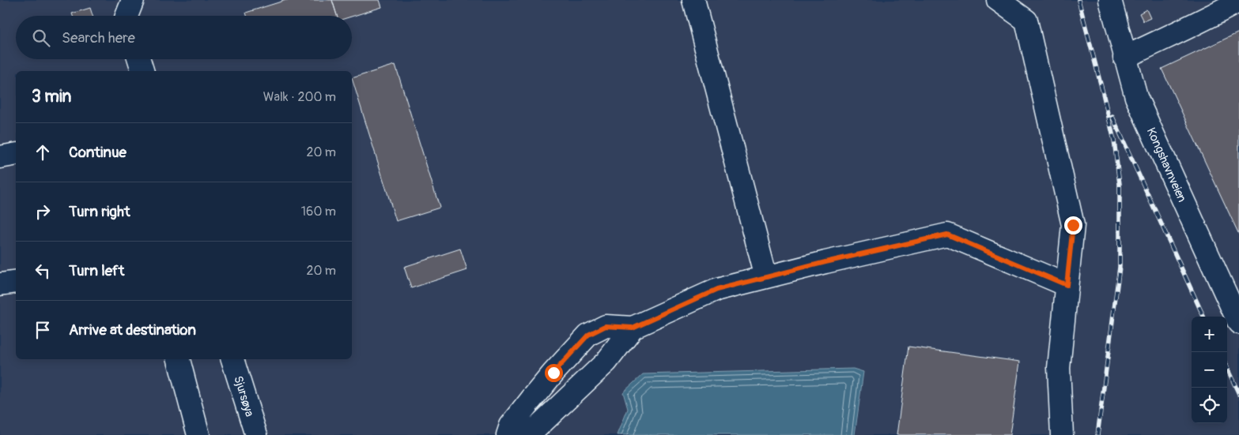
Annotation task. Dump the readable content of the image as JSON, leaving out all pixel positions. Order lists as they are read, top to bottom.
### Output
{
  "streets": {
    "lane": ["Kongshavnveien", "Sjursøya"]
  },
  "page": {
    "search": "Search here",
    "heading": ["3 min", "Walk · 200 m"],
    "list": [
      ["Continue", "20 m"],
      ["Turn right", "160 m"],
      ["Turn left", "20 m"],
      "Arrive at destination"
    ],
    "map_buttons": ["+", "−"]
  }
}
